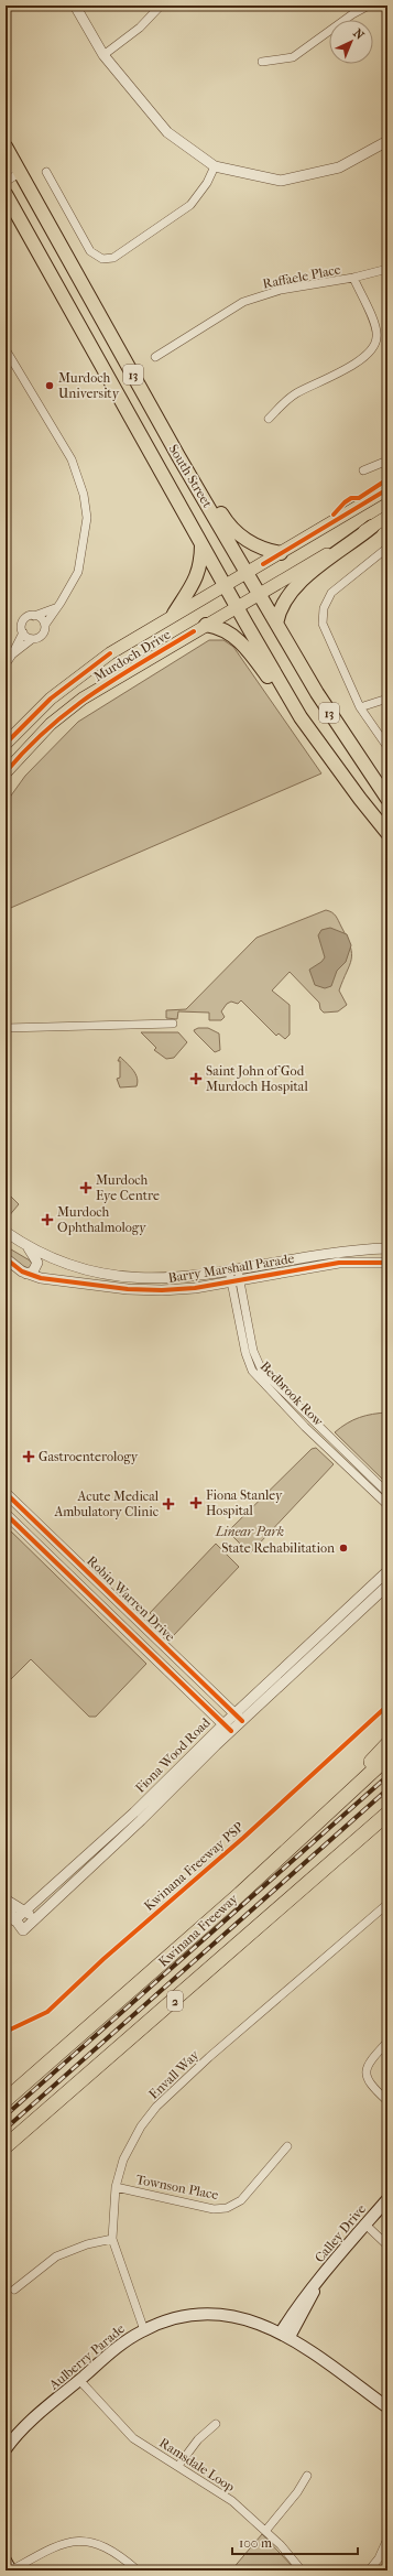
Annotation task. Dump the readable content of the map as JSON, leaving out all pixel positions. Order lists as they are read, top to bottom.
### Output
{
  "streets": {
    "highway": [
      "13",
      "South Street",
      "Kwinana Freeway",
      "2"
    ],
    "main road": ["Murdoch Drive", "Calley Drive", "Aulberry Parade"],
    "street": [
      "Raffaele Place",
      "Barry Marshall Parade",
      "Bedbrook Row",
      "Robin Warren Drive",
      "Fiona Wood Road",
      "Envall Way",
      "Townson Place",
      "Ramsdale Loop"
    ],
    "cycle path": ["Kwinana Freeway PSP"]
  },
  "crossings": [
    ["South Street", "Murdoch Drive"],
    ["Barry Marshall Parade", "Bedbrook Row"],
    ["Robin Warren Drive", "Fiona Wood Road"],
    ["Envall Way", "Townson Place"],
    ["Envall Way", "Aulberry Parade"],
    ["Calley Drive", "Aulberry Parade"],
    ["Aulberry Parade", "Ramsdale Loop"]
  ],
  "parks": ["Linear Park"],
  "places": {
    "other": ["Murdoch University", "State Rehabilitation"],
    "health": [
      "Saint John of God Murdoch Hospital",
      "Murdoch Eye Centre",
      "Murdoch Ophthalmology",
      "Gastroenterology",
      "Fiona Stanley Hospital",
      "Acute Medical Ambulatory Clinic"
    ]
  },
  "scale_bar": "100 m",
  "north": "top right"
}
